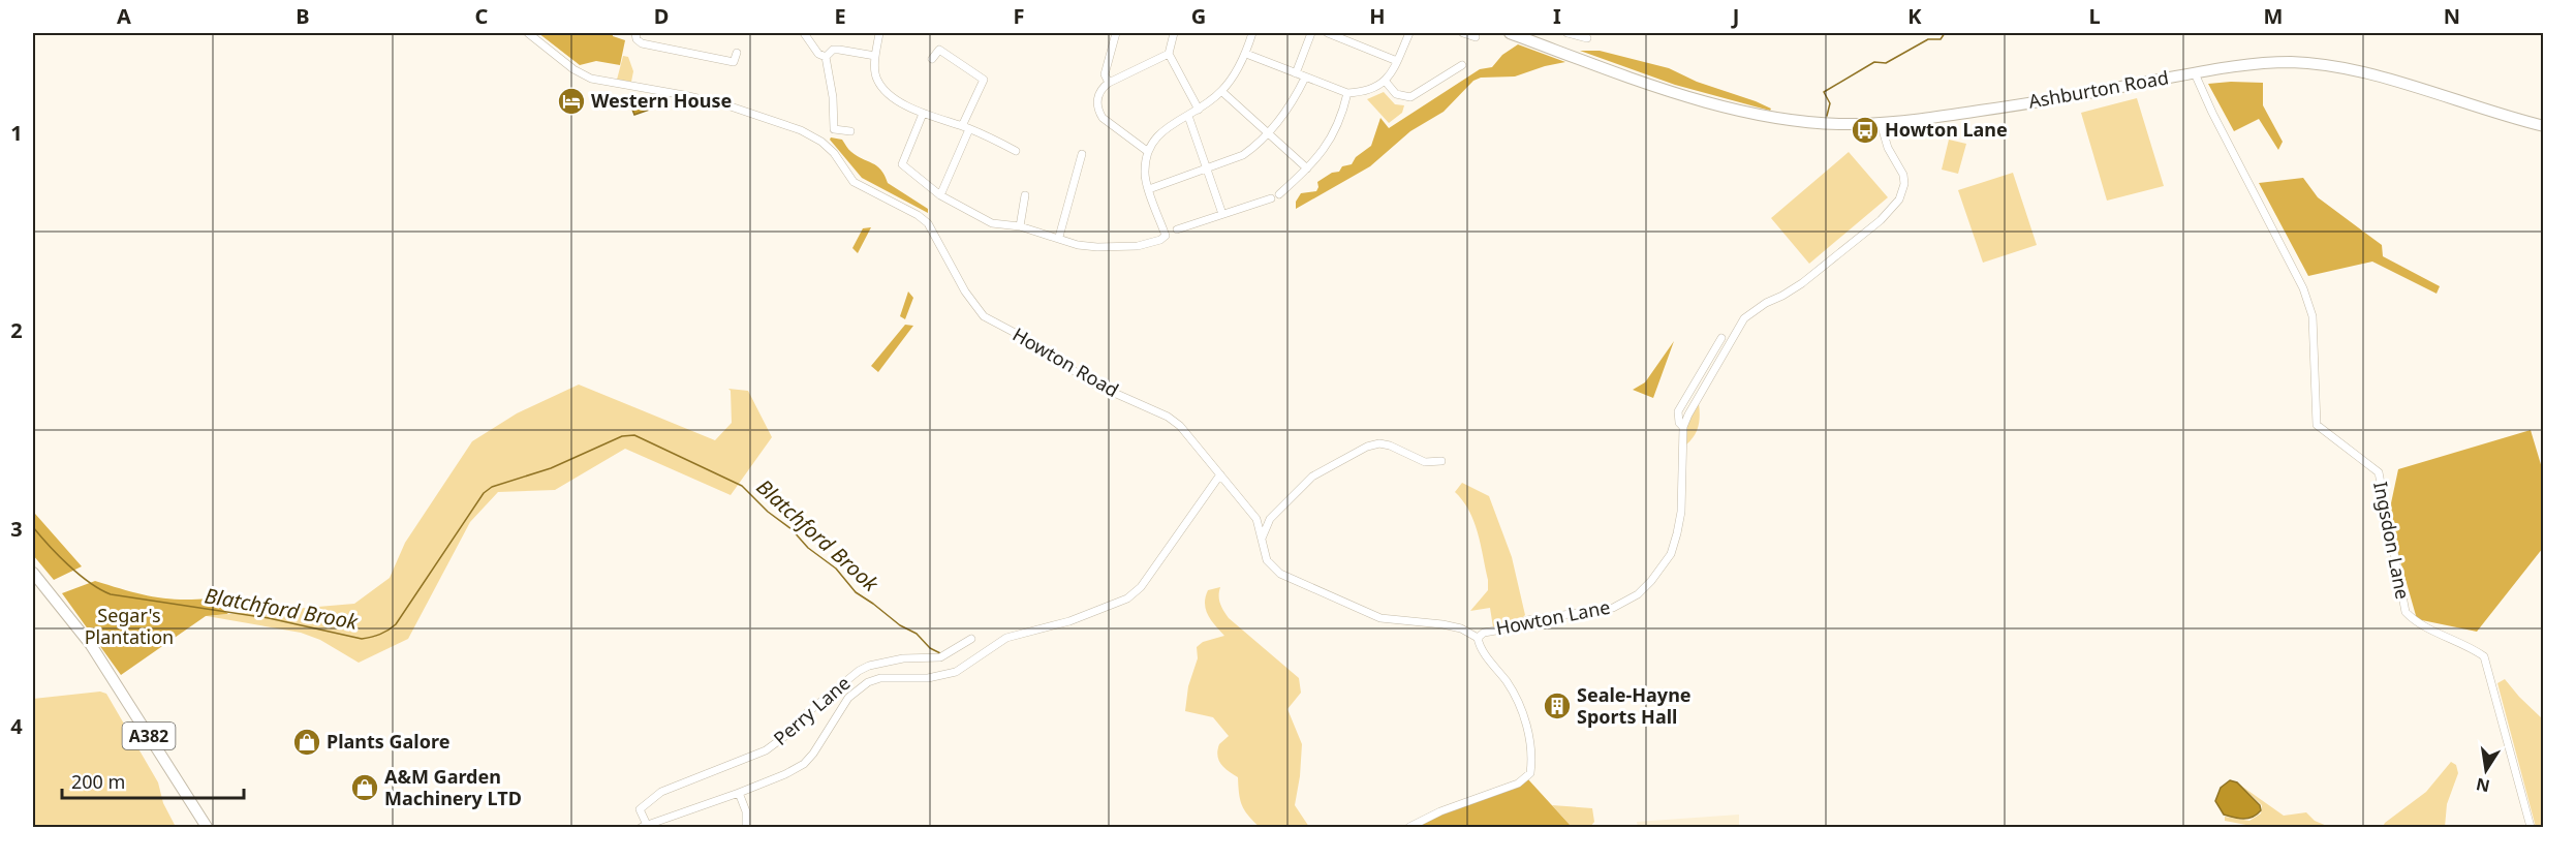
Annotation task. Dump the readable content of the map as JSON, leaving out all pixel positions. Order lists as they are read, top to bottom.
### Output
{
  "streets": {
    "main road": ["Ashburton Road", "A382"],
    "street": [
      "Howton Road",
      "Ingsdon Lane",
      "Howton Lane",
      "Perry Lane"
    ]
  },
  "crossings": [
    ["Ashburton Road", "Ingsdon Lane"],
    ["Ashburton Road", "Howton Lane"],
    ["Howton Road", "Howton Lane"]
  ],
  "water": ["Blatchford Brook"],
  "parks": ["Segar's Plantation"],
  "places": {
    "hotel": ["Western House"],
    "bus stop": ["Howton Lane"],
    "building": ["Seale-Hayne Sports Hall"],
    "shop": ["Plants Galore", "A&M Garden Machinery LTD"]
  },
  "scale_bar": "200 m",
  "north": "bottom",
  "grid": {
    "columns": [
      "A",
      "B",
      "C",
      "D",
      "E",
      "F",
      "G",
      "H",
      "I",
      "J",
      "K",
      "L",
      "M",
      "N"
    ],
    "rows": [
      "1",
      "2",
      "3",
      "4"
    ]
  }
}
